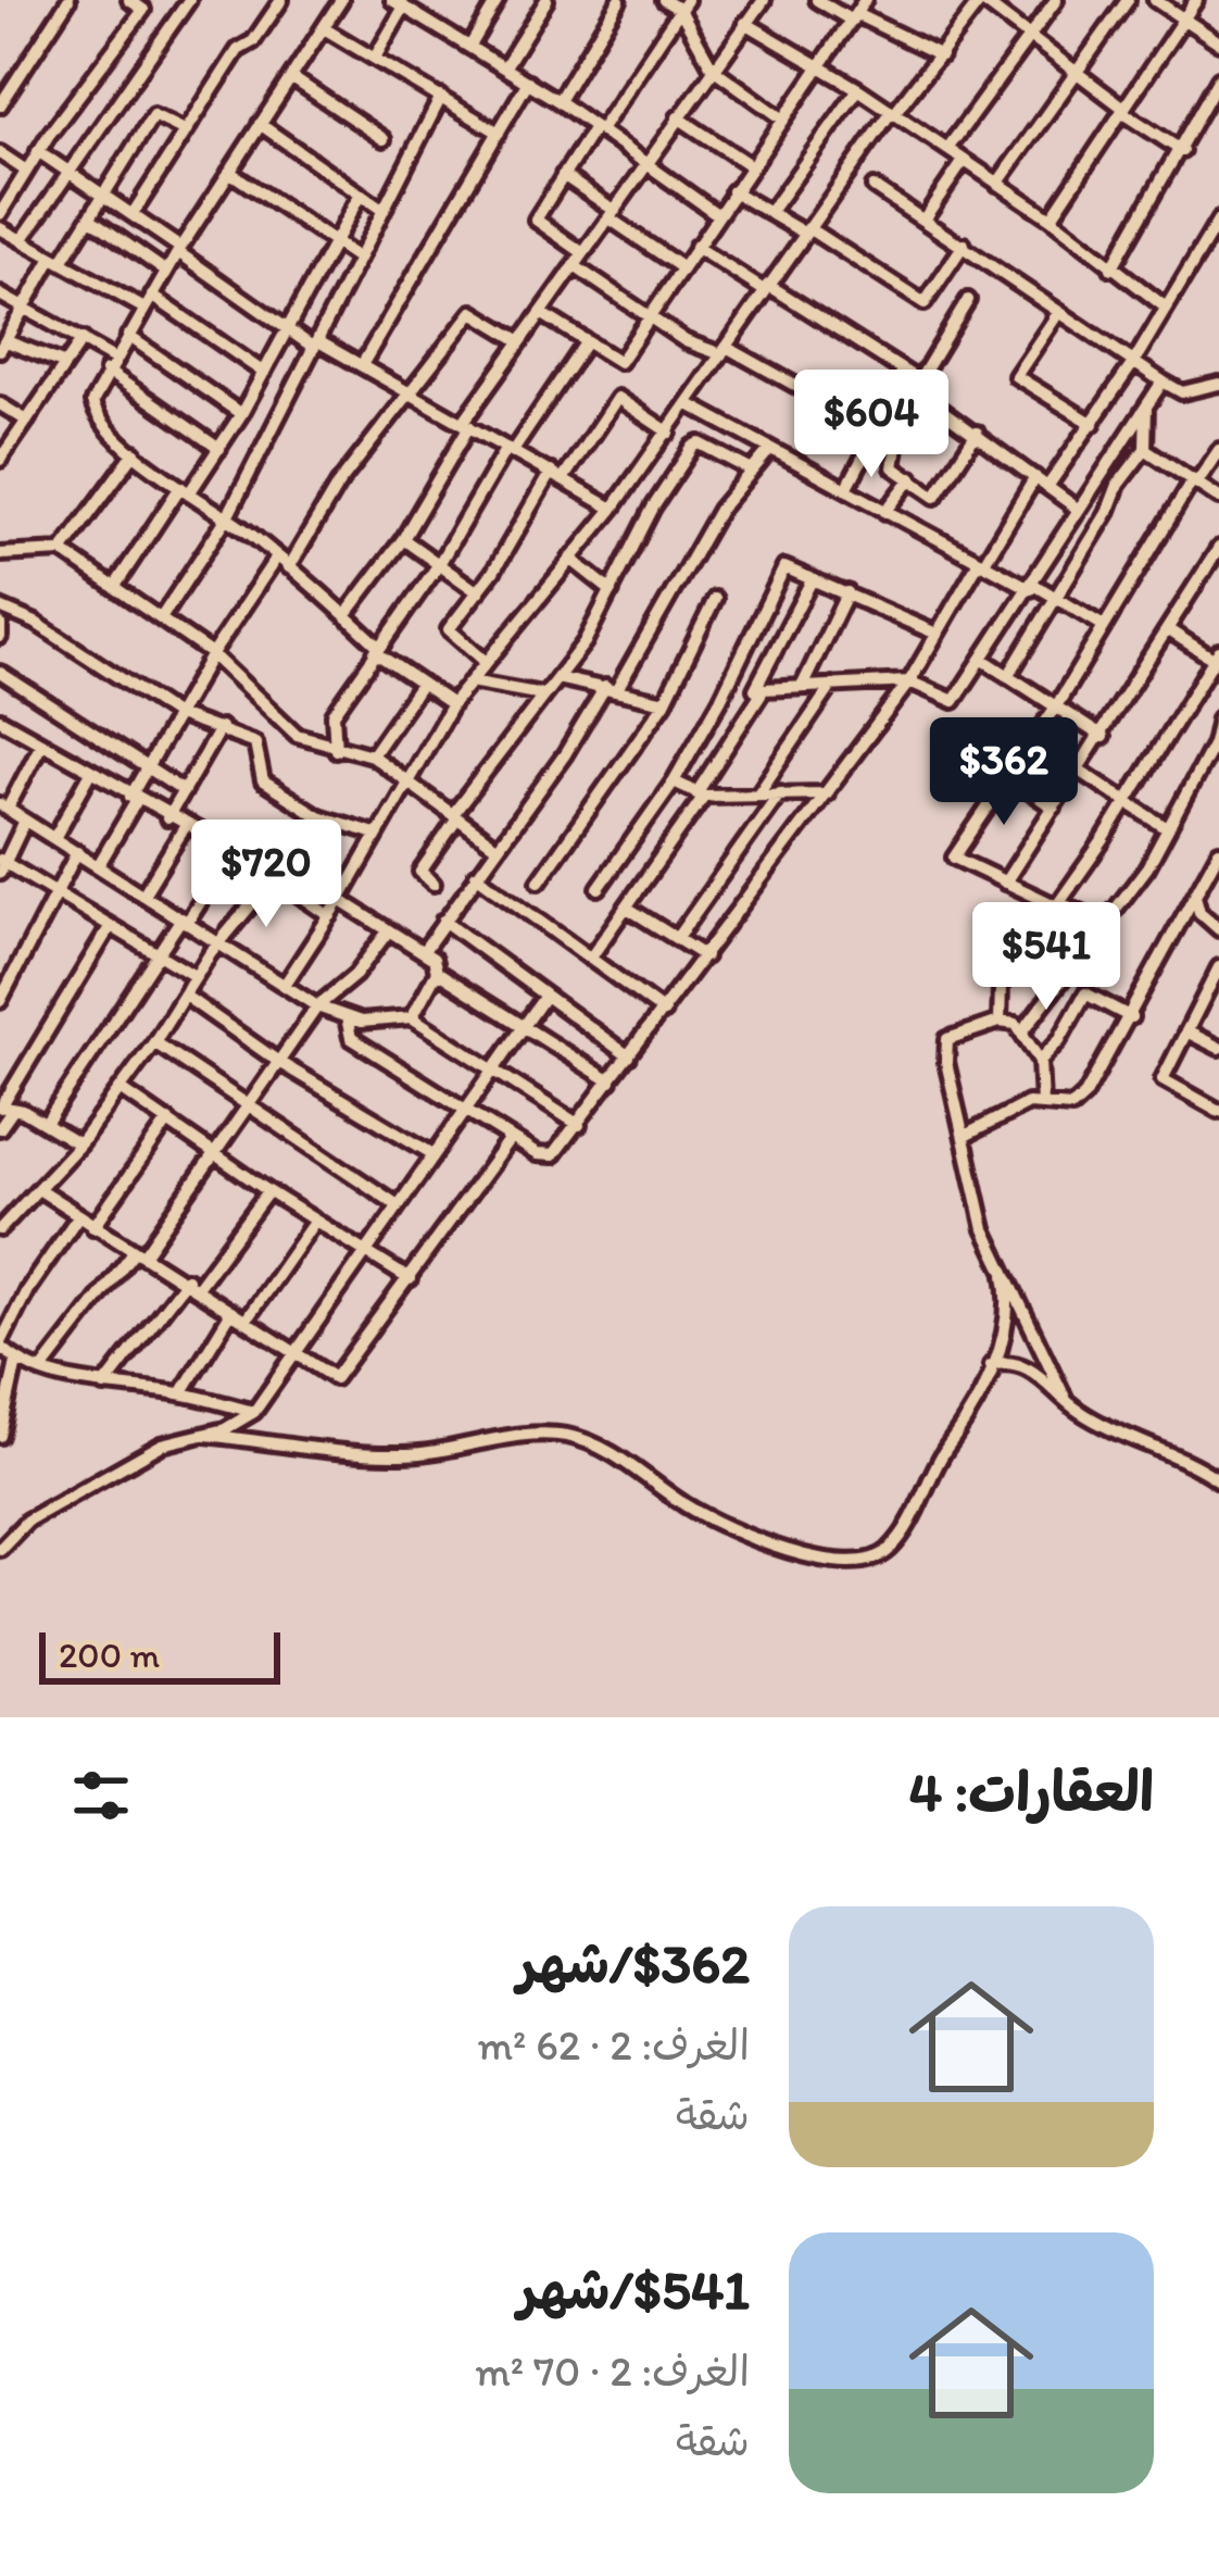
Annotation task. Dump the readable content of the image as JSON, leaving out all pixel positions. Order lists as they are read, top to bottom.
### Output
{
  "scale_bar": "200 m",
  "page": {
    "price": [
      "$604",
      "$362",
      "$720",
      "$541"
    ],
    "scale": "200 m",
    "heading": "العقارات: 4",
    "list": [
      {
        "name": "$362/شهر",
        "note": "الغرف: 2 · 62 m² · شقة"
      },
      {
        "name": "$541/شهر",
        "note": "الغرف: 2 · 70 m² · شقة"
      }
    ]
  }
}
